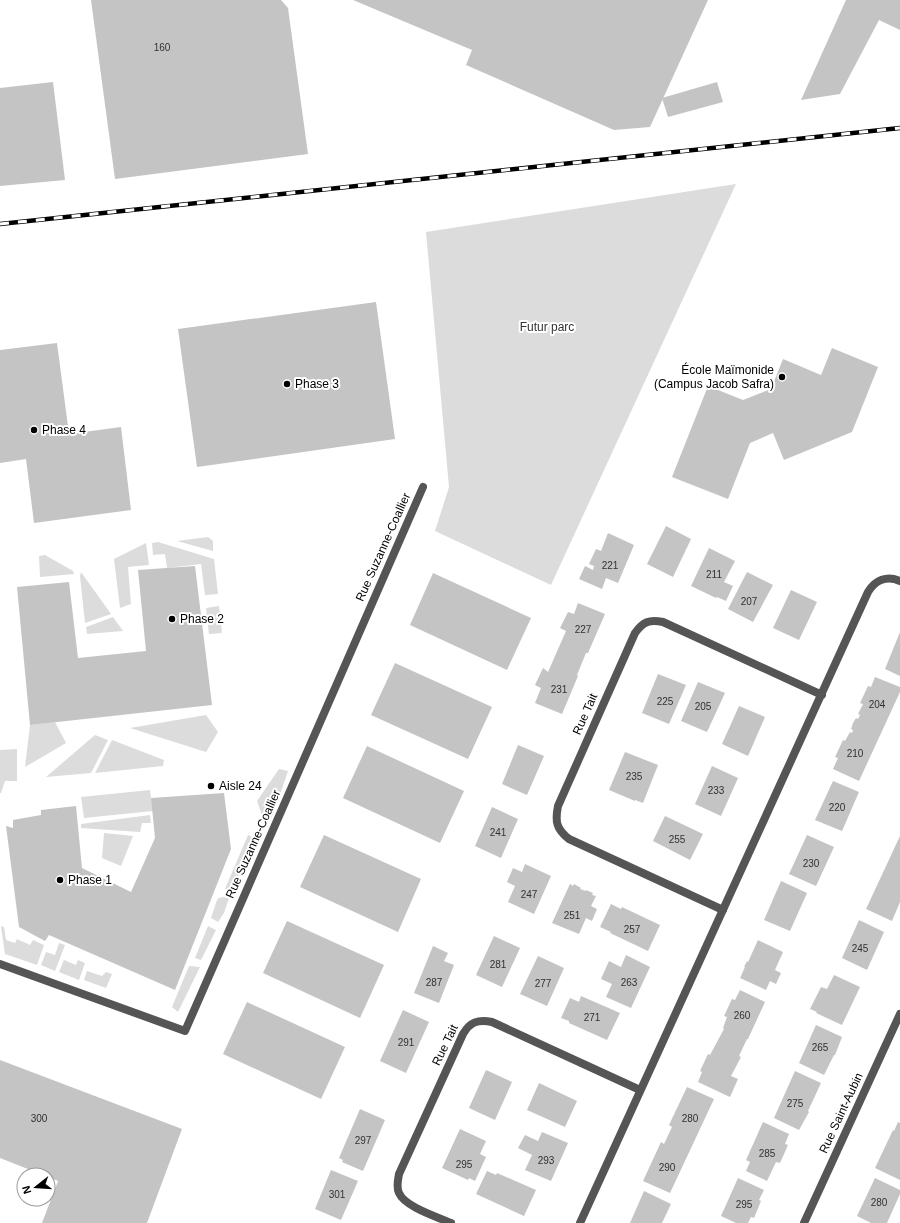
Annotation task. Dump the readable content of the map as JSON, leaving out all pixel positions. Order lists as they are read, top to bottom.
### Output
{
  "streets": {
    "street": ["Rue Suzanne-Coallier", "Rue Tait", "Rue Saint-Aubin"]
  },
  "parks": ["Futur parc"],
  "places": [
    "École Maïmonide (Campus Jacob Safra)",
    "Phase 3",
    "Phase 4",
    "Phase 2",
    "Aisle 24",
    "Phase 1"
  ],
  "house_numbers": [
    "160",
    "221",
    "211",
    "207",
    "227",
    "231",
    "225",
    "204",
    "205",
    "210",
    "235",
    "233",
    "220",
    "241",
    "255",
    "230",
    "247",
    "251",
    "257",
    "245",
    "281",
    "287",
    "263",
    "277",
    "260",
    "271",
    "291",
    "265",
    "275",
    "300",
    "280",
    "297",
    "285",
    "293",
    "295",
    "290",
    "301",
    "280",
    "295"
  ],
  "north": "left"
}
